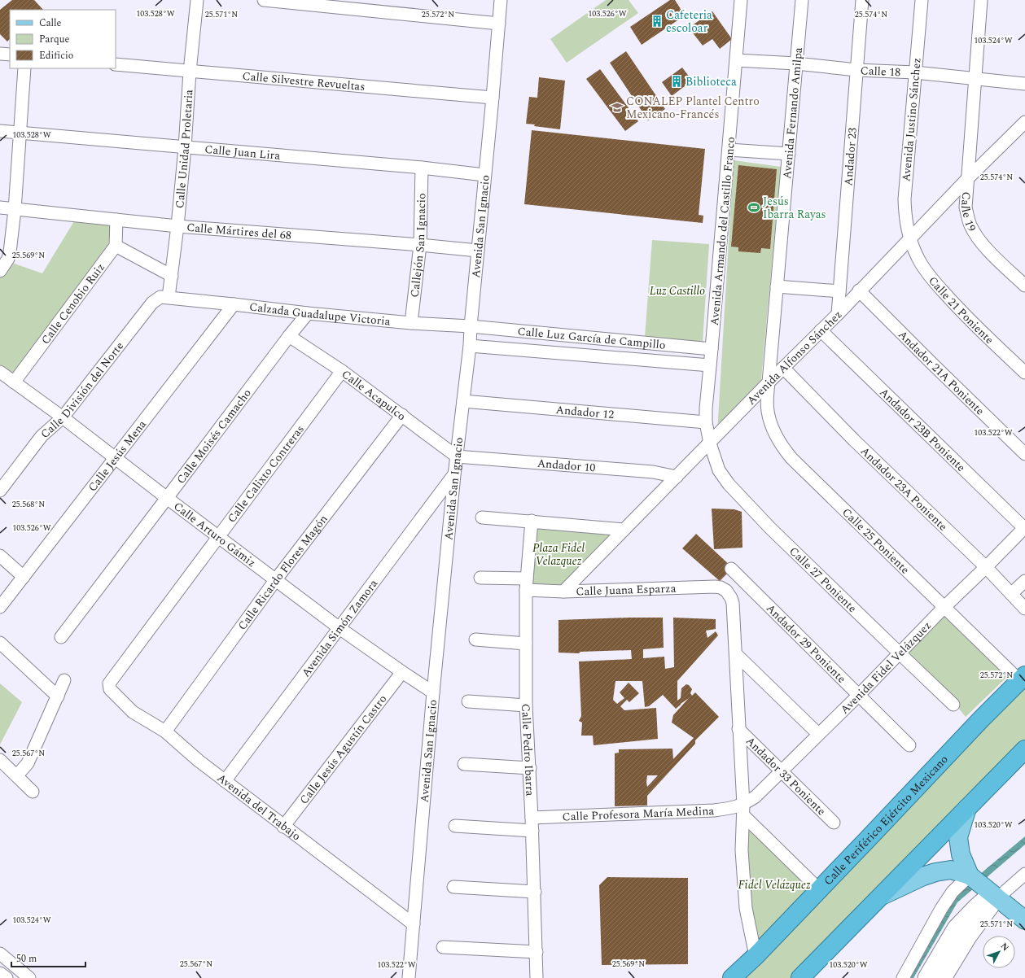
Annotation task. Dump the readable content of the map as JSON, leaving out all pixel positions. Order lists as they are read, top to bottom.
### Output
{
  "streets": {
    "highway": ["Calle Periférico Ejército Mexicano"],
    "street": [
      "Calle 18",
      "Calle Silvestre Revueltas",
      "Avenida Fernando Amilpa",
      "Avenida Justino Sánchez",
      "Calle Unidad Proletaria",
      "Calle Juan Lira",
      "Andador 23",
      "Calle 19",
      "Avenida San Ignacio",
      "Calle Mártires del 68",
      "Avenida Armando del Castillo Franco",
      "Callejón San Ignacio",
      "Calle Cenobio Ruiz",
      "Calle 21 Poniente",
      "Calzada Guadalupe Victoria",
      "Calle Luz García de Campillo",
      "Avenida Alfonso Sánchez",
      "Andador 21A Poniente",
      "Calle División del Norte",
      "Calle Acapulco",
      "Andador 12",
      "Andador 23B Poniente",
      "Calle Moisés Camacho",
      "Calle Jesús Mena",
      "Andador 10",
      "Calle Calixto Contreras",
      "Andador 23A Poniente",
      "Calle Arturo Gámiz",
      "Calle 25 Poniente",
      "Calle Ricardo Flores Magón",
      "Calle 27 Poniente",
      "Calle Juana Esparza",
      "Avenida Simón Zamora",
      "Andador 29 Poniente",
      "Avenida Fidel Velázquez",
      "Calle Jesús Agustín Castro",
      "Calle Pedro Ibarra",
      "Andador 33 Poniente",
      "Avenida del Trabajo",
      "Calle Profesora María Medina"
    ]
  },
  "crossings": [
    ["Calle 18", "Avenida Fernando Amilpa"],
    ["Calle 18", "Avenida Justino Sánchez"],
    ["Calle 18", "Andador 23"],
    ["Calle 18", "Calle 19"],
    ["Calle 18", "Avenida Armando del Castillo Franco"],
    ["Calle Silvestre Revueltas", "Calle Unidad Proletaria"],
    ["Calle Silvestre Revueltas", "Avenida San Ignacio"],
    ["Avenida Fernando Amilpa", "Avenida Alfonso Sánchez"],
    ["Avenida Fernando Amilpa", "Calle 25 Poniente"],
    ["Avenida Justino Sánchez", "Calle 21 Poniente"],
    ["Avenida Justino Sánchez", "Avenida Alfonso Sánchez"],
    ["Calle Unidad Proletaria", "Calle Juan Lira"],
    ["Calle Unidad Proletaria", "Calle Mártires del 68"],
    ["Calle Unidad Proletaria", "Calzada Guadalupe Victoria"],
    ["Calle Unidad Proletaria", "Calle División del Norte"],
    ["Calle Juan Lira", "Avenida San Ignacio"],
    ["Calle Juan Lira", "Callejón San Ignacio"],
    ["Andador 23", "Avenida Alfonso Sánchez"],
    ["Calle 19", "Avenida Alfonso Sánchez"],
    ["Avenida San Ignacio", "Calle Mártires del 68"],
    ["Avenida San Ignacio", "Calzada Guadalupe Victoria"],
    ["Avenida San Ignacio", "Calle Luz García de Campillo"],
    ["Avenida San Ignacio", "Calle Acapulco"],
    ["Avenida San Ignacio", "Andador 12"],
    ["Avenida San Ignacio", "Andador 10"],
    ["Avenida San Ignacio", "Calle Arturo Gámiz"],
    ["Avenida San Ignacio", "Avenida Simón Zamora"],
    ["Avenida San Ignacio", "Avenida del Trabajo"],
    ["Calle Mártires del 68", "Callejón San Ignacio"],
    ["Avenida Armando del Castillo Franco", "Calle Luz García de Campillo"],
    ["Avenida Armando del Castillo Franco", "Avenida Alfonso Sánchez"],
    ["Avenida Armando del Castillo Franco", "Andador 12"],
    ["Avenida Armando del Castillo Franco", "Calle 27 Poniente"],
    ["Callejón San Ignacio", "Calzada Guadalupe Victoria"],
    ["Calle Cenobio Ruiz", "Calle Arturo Gámiz"],
    ["Calle 21 Poniente", "Avenida Alfonso Sánchez"],
    ["Calzada Guadalupe Victoria", "Calle Luz García de Campillo"],
    ["Calzada Guadalupe Victoria", "Calle División del Norte"],
    ["Calzada Guadalupe Victoria", "Calle Moisés Camacho"],
    ["Calzada Guadalupe Victoria", "Calle Jesús Mena"],
    ["Avenida Alfonso Sánchez", "Andador 21A Poniente"],
    ["Avenida Alfonso Sánchez", "Andador 23B Poniente"],
    ["Avenida Alfonso Sánchez", "Andador 10"],
    ["Avenida Alfonso Sánchez", "Andador 23A Poniente"],
    ["Avenida Alfonso Sánchez", "Calle 25 Poniente"],
    ["Avenida Alfonso Sánchez", "Calle 27 Poniente"],
    ["Avenida Alfonso Sánchez", "Calle Juana Esparza"],
    ["Calle División del Norte", "Calle Arturo Gámiz"],
    ["Calle Acapulco", "Calle Moisés Camacho"],
    ["Calle Acapulco", "Andador 10"],
    ["Calle Acapulco", "Calle Calixto Contreras"],
    ["Calle Acapulco", "Calle Ricardo Flores Magón"],
    ["Andador 23B Poniente", "Avenida Fidel Velázquez"],
    ["Calle Moisés Camacho", "Calle Arturo Gámiz"],
    ["Calle Jesús Mena", "Calle Arturo Gámiz"],
    ["Calle Calixto Contreras", "Calle Arturo Gámiz"],
    ["Calle Calixto Contreras", "Avenida del Trabajo"],
    ["Andador 23A Poniente", "Avenida Fidel Velázquez"],
    ["Calle Arturo Gámiz", "Calle Ricardo Flores Magón"],
    ["Calle Arturo Gámiz", "Avenida Simón Zamora"],
    ["Calle Arturo Gámiz", "Calle Jesús Agustín Castro"],
    ["Calle 25 Poniente", "Avenida Fidel Velázquez"],
    ["Calle 25 Poniente", "Calle Periférico Ejército Mexicano"],
    ["Calle Ricardo Flores Magón", "Avenida del Trabajo"],
    ["Calle 27 Poniente", "Avenida Fidel Velázquez"],
    ["Calle Juana Esparza", "Calle Pedro Ibarra"],
    ["Avenida Simón Zamora", "Avenida del Trabajo"],
    ["Andador 29 Poniente", "Avenida Fidel Velázquez"],
    ["Avenida Fidel Velázquez", "Andador 33 Poniente"],
    ["Avenida Fidel Velázquez", "Calle Profesora María Medina"],
    ["Calle Jesús Agustín Castro", "Avenida del Trabajo"],
    ["Calle Pedro Ibarra", "Calle Profesora María Medina"]
  ],
  "parks": ["Luz Castillo", "Plaza Fidel Velazquez", "Fidel Velázquez"],
  "places": {
    "building": ["Cafeteria escoloar", "Biblioteca"],
    "school or university": ["CONALEP Plantel Centro Mexicano-Francés"],
    "sports": ["Jesús Ibarra Rayas"]
  },
  "legend": ["Calle", "Parque", "Edificio"],
  "scale_bar": "50 m",
  "north": "top right",
  "coordinates": [
    "103.528°W",
    "103.526°W",
    "25.571°N",
    "25.572°N",
    "25.574°N",
    "103.524°W",
    "25.569°N",
    "103.522°W",
    "25.568°N",
    "25.567°N",
    "103.520°W"
  ]
}
